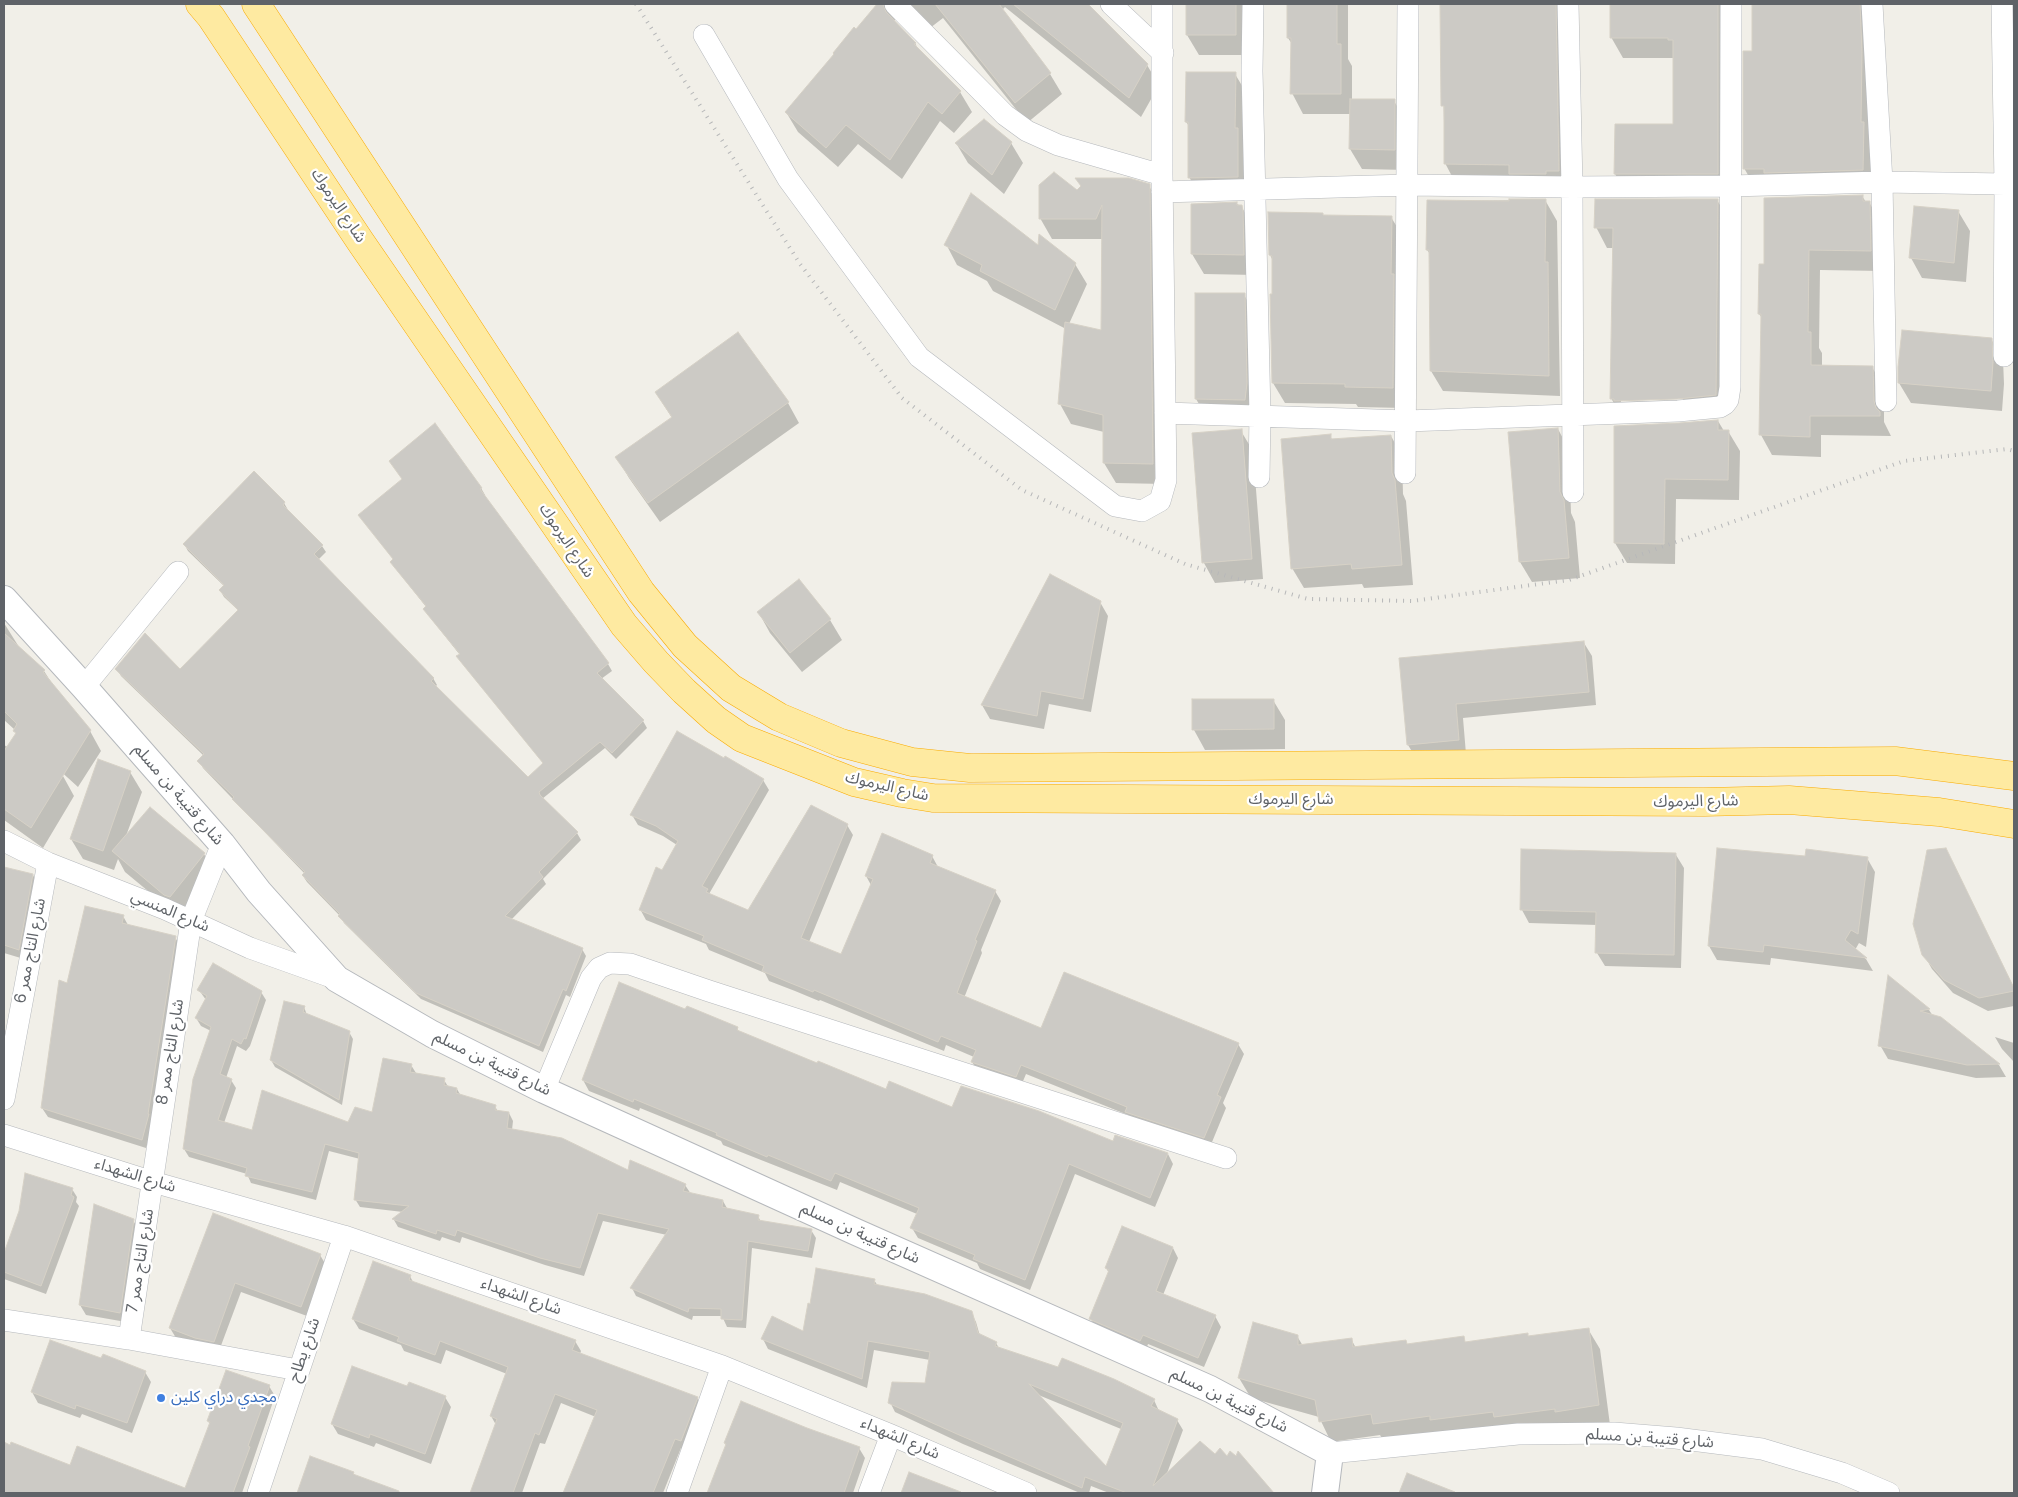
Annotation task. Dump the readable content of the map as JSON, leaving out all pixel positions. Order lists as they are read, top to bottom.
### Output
{
  "streets": {
    "highway": ["شارع اليرموك"],
    "street": [
      "شارع قتيبة بن مسلم",
      "شارع المنسي",
      "شارع التاج ممر 6",
      "شارع التاج ممر 8",
      "شارع الشهداء",
      "شارع التاج ممر 7",
      "شارع يطاح"
    ]
  },
  "crossings": [
    ["شارع قتيبة بن مسلم", "شارع المنسي"],
    ["شارع قتيبة بن مسلم", "شارع التاج ممر 8"],
    ["شارع المنسي", "شارع التاج ممر 6"],
    ["شارع المنسي", "شارع التاج ممر 8"],
    ["شارع التاج ممر 8", "شارع الشهداء"],
    ["شارع التاج ممر 8", "شارع التاج ممر 7"],
    ["شارع الشهداء", "شارع التاج ممر 7"],
    ["شارع الشهداء", "شارع يطاح"]
  ],
  "places": ["مجدي دراي كلين"]
}
